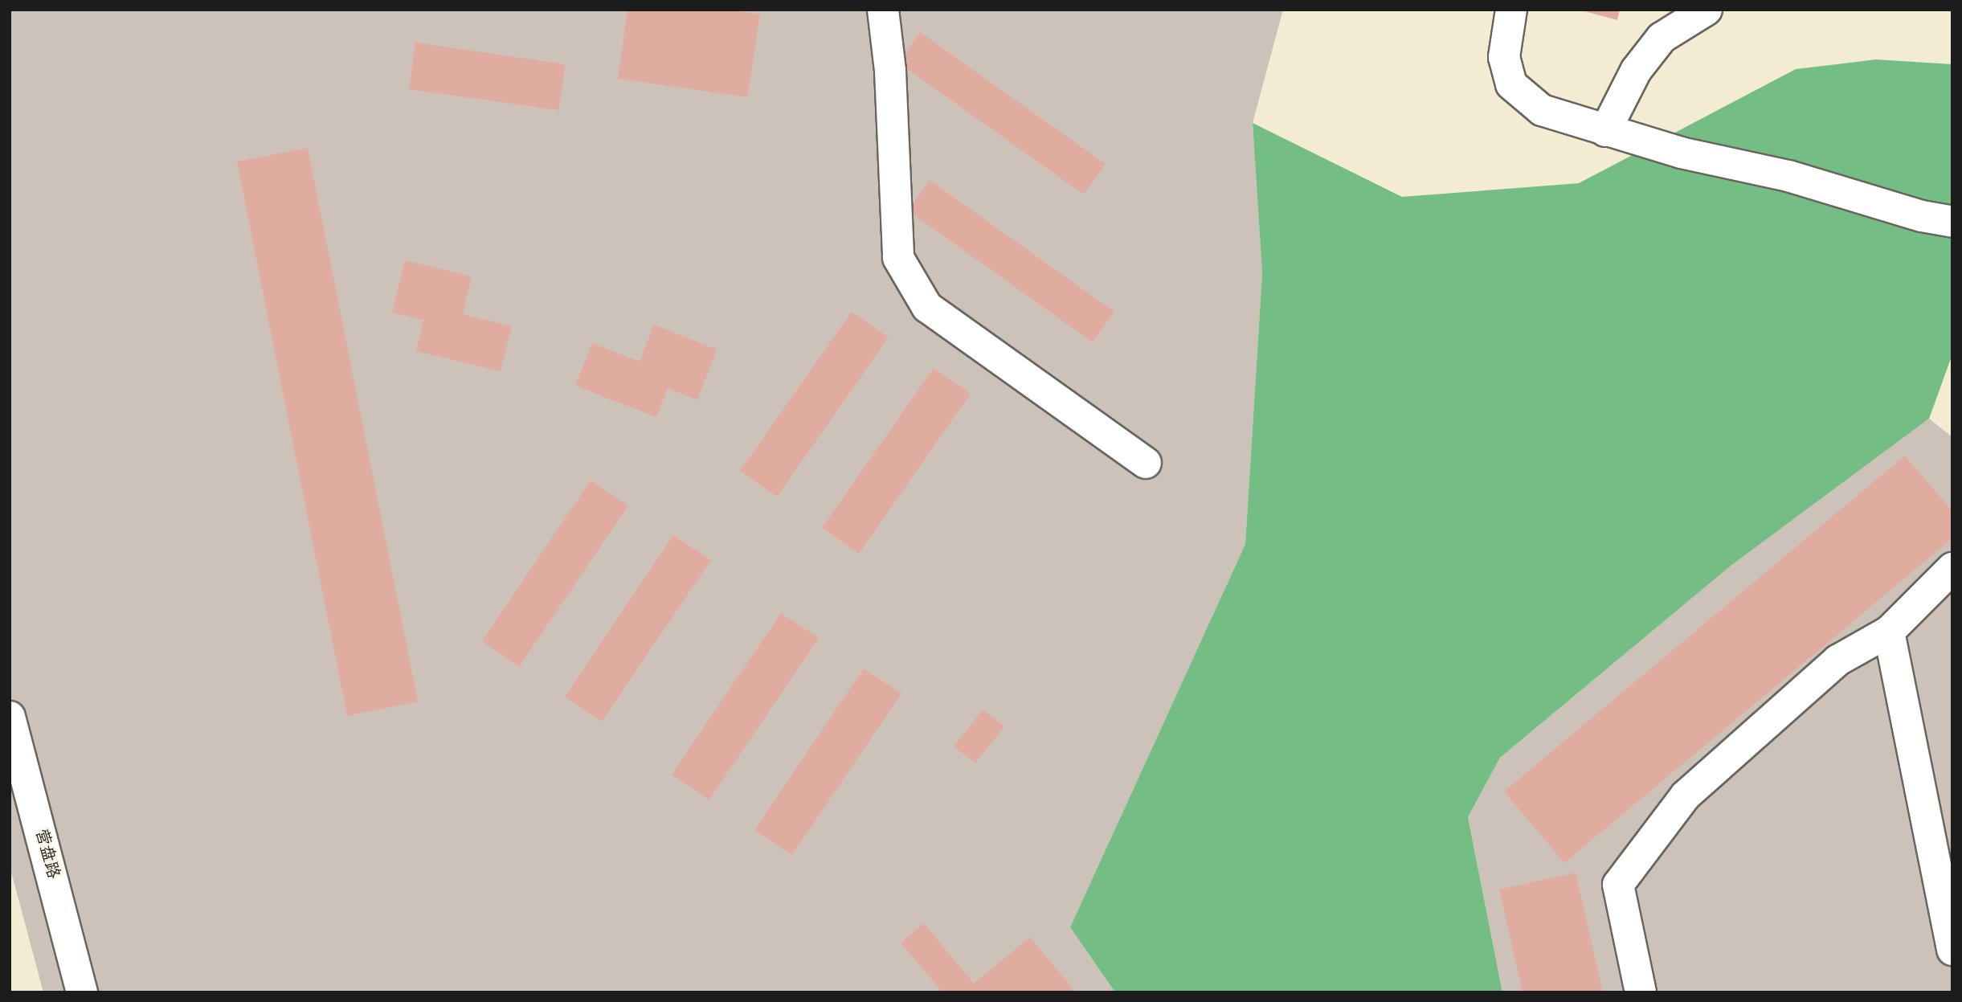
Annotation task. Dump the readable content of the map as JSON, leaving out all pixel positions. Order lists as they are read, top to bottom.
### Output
{
  "streets": {
    "street": ["营盘路"]
  }
}
